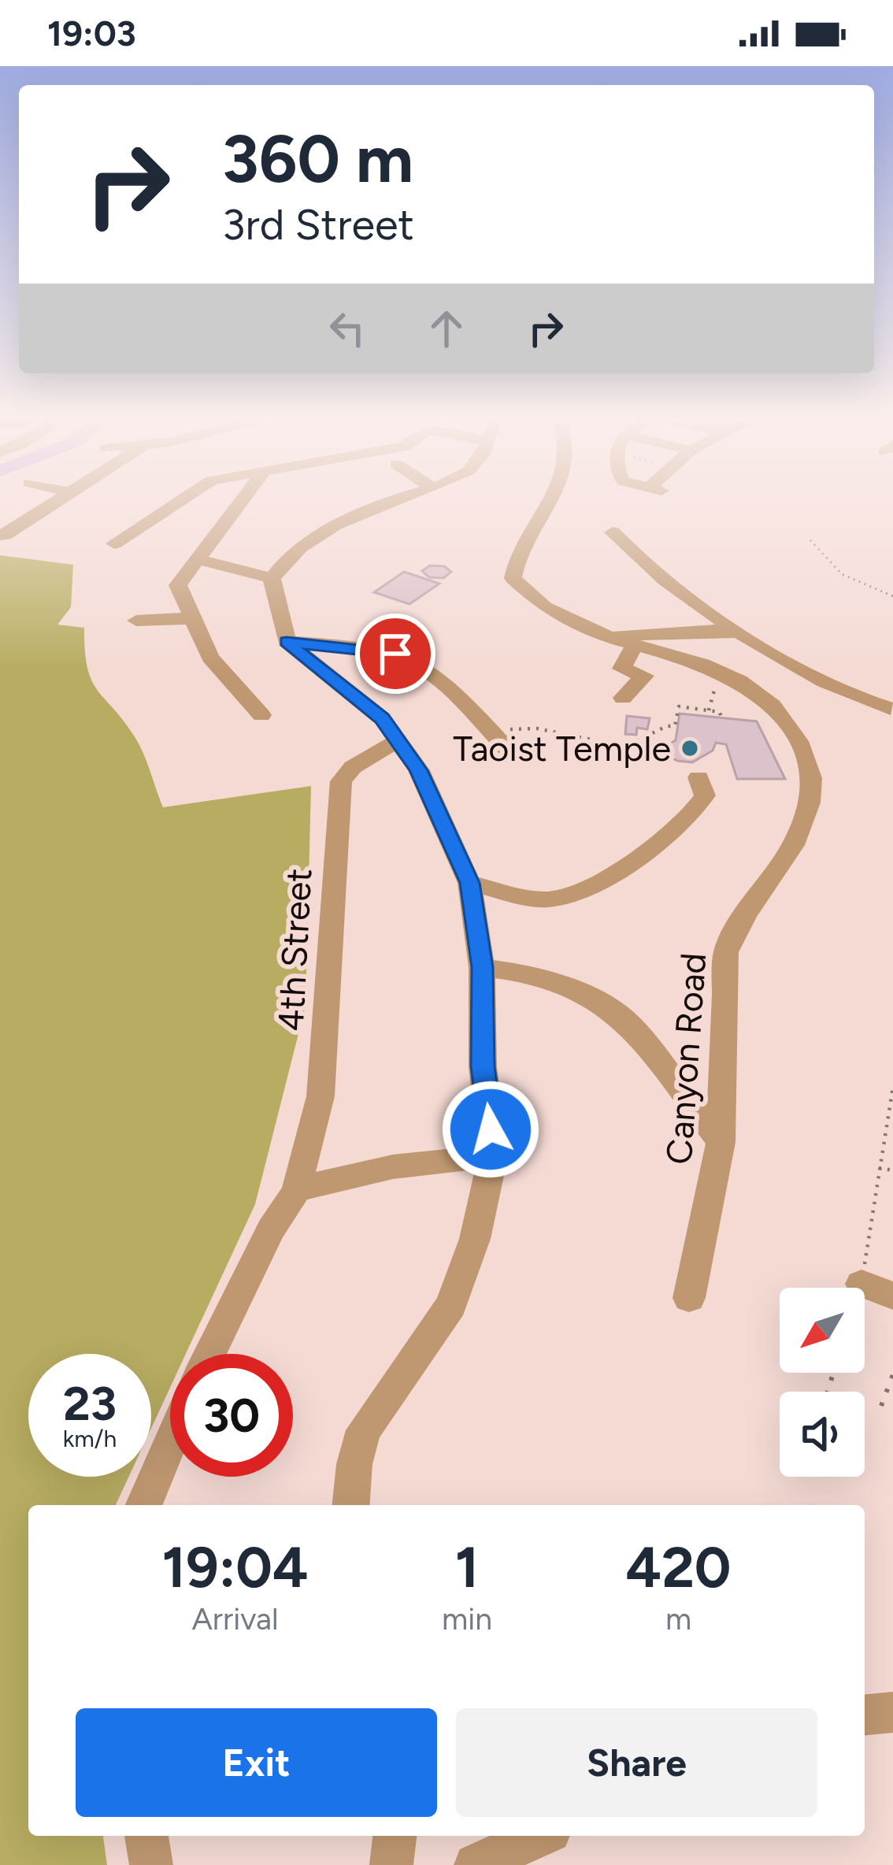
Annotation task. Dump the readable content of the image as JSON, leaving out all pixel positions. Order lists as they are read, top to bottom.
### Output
{
  "streets": {
    "street": ["4th Street", "Canyon Road"]
  },
  "places": ["Taoist Temple"],
  "north": "bottom left",
  "page": {
    "status": "19:03",
    "turn": ["360 m", "3rd Street"],
    "speed": "23 km/h",
    "limit": "30",
    "eta": [
      "19:04",
      "Arrival",
      "1",
      "min",
      "420",
      "m"
    ],
    "buttons": ["Exit", "Share"]
  }
}
